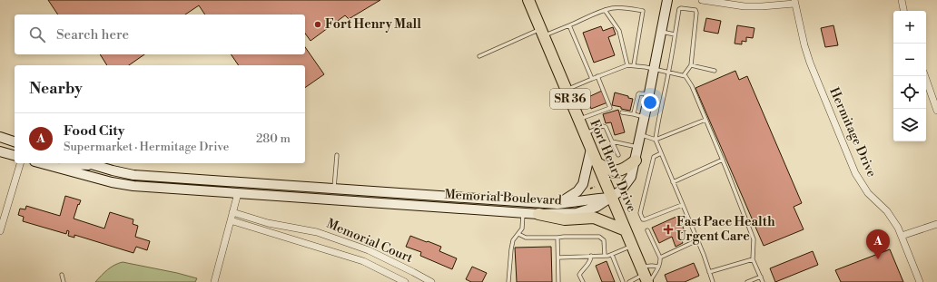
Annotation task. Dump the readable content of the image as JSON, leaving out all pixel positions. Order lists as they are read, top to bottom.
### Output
{
  "streets": {
    "main road": ["SR 36", "Fort Henry Drive", "Memorial Boulevard"],
    "street": ["Hermitage Drive", "Memorial Court"]
  },
  "crossings": [
    ["Fort Henry Drive", "Memorial Boulevard"]
  ],
  "places": {
    "other": ["Fort Henry Mall"],
    "health": ["Fast Pace Health Urgent Care"]
  },
  "page": {
    "map_buttons": ["+", "−"],
    "search": "Search here",
    "heading": "Nearby",
    "list": [
      {
        "mark": "A",
        "name": "Food City",
        "note": "Supermarket · Hermitage Drive",
        "value": "280 m"
      }
    ],
    "pins": "A"
  }
}
